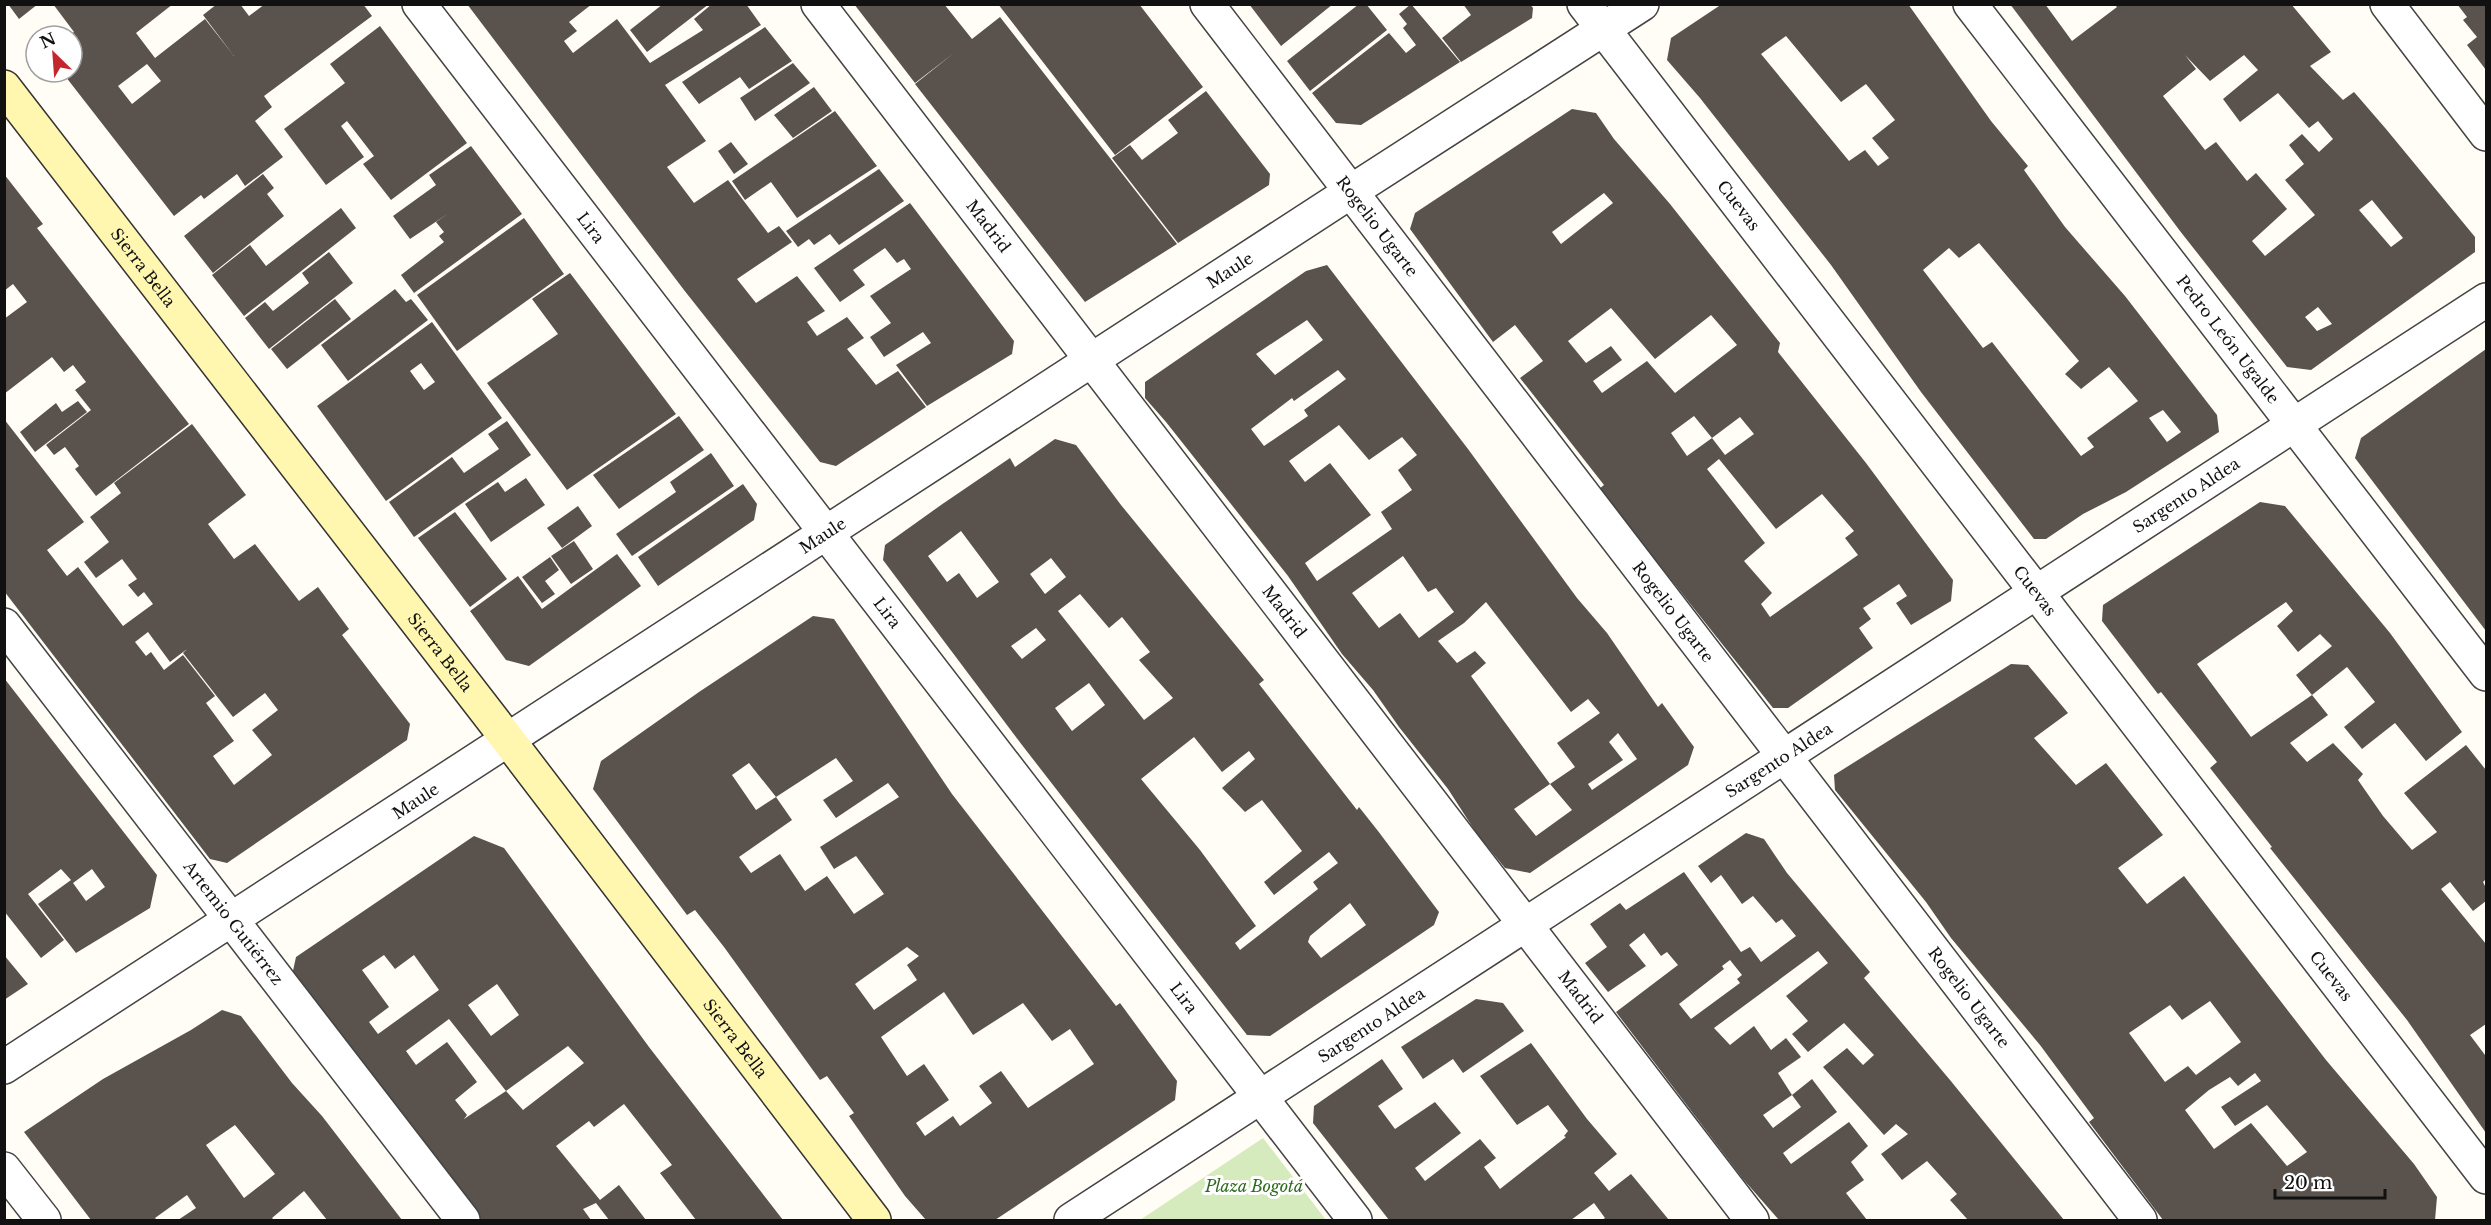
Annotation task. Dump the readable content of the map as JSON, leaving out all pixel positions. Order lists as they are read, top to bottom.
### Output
{
  "streets": {
    "main road": ["Sierra Bella"],
    "street": [
      "Cuevas",
      "Lira",
      "Madrid",
      "Rogelio Ugarte",
      "Maule",
      "Pedro León Ugalde",
      "Sargento Aldea",
      "Artemio Gutiérrez"
    ]
  },
  "crossings": [
    ["Cuevas", "Maule"],
    ["Cuevas", "Sargento Aldea"],
    ["Lira", "Maule"],
    ["Lira", "Sargento Aldea"],
    ["Madrid", "Maule"],
    ["Madrid", "Sargento Aldea"],
    ["Rogelio Ugarte", "Maule"],
    ["Rogelio Ugarte", "Sargento Aldea"],
    ["Sierra Bella", "Maule"],
    ["Maule", "Artemio Gutiérrez"],
    ["Pedro León Ugalde", "Sargento Aldea"]
  ],
  "parks": ["Plaza Bogotá"],
  "scale_bar": "20 m",
  "north": "top left"
}
